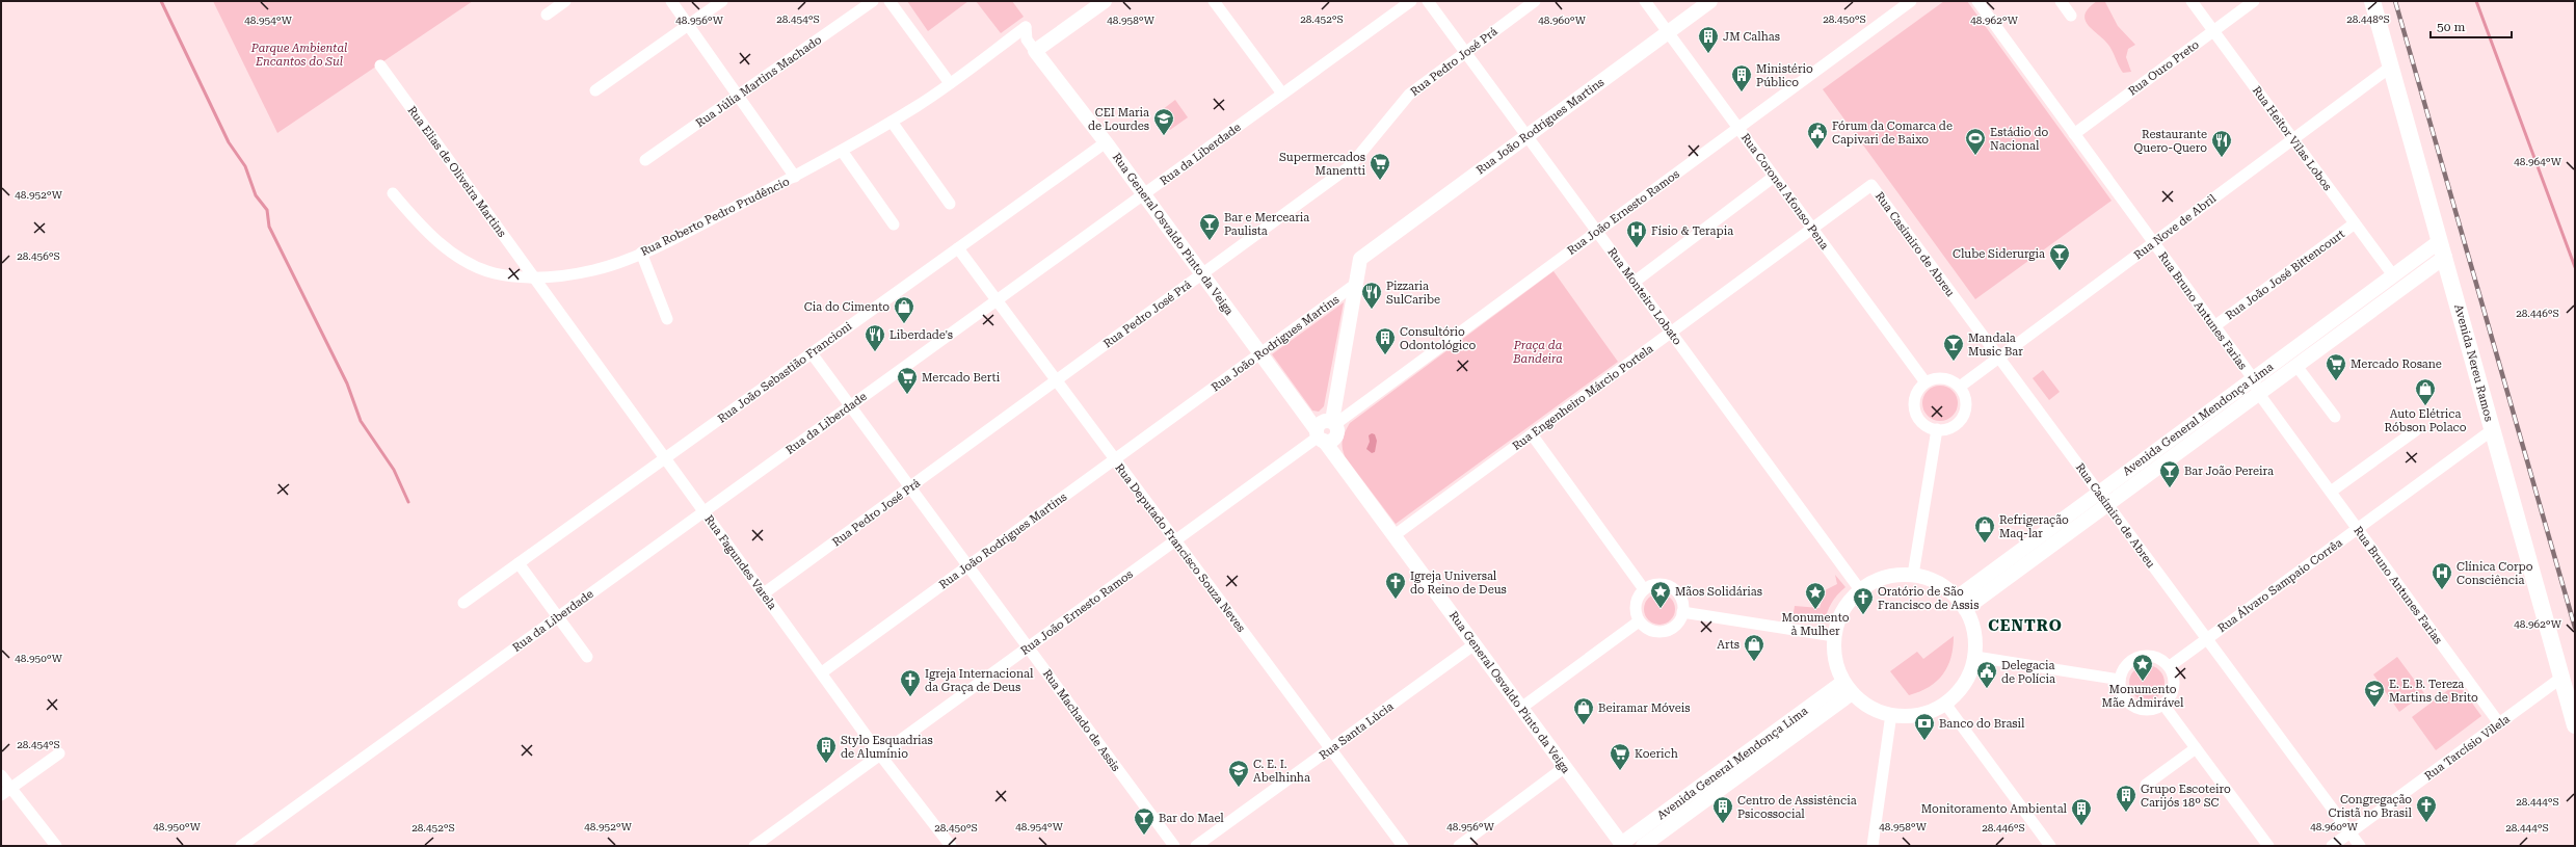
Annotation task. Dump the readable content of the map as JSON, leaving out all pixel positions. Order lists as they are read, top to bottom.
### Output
{
  "streets": {
    "main road": ["Avenida Nereu Ramos"],
    "street": [
      "Rua Pedro José Prá",
      "Rua Ouro Preto",
      "Rua Júlia Martins Machado",
      "Rua João Rodrigues Martins",
      "Rua Heitor Vilas Lobos",
      "Rua da Liberdade",
      "Rua Elias de Oliveira Martins",
      "Rua Coronel Afonso Pena",
      "Rua João Ernesto Ramos",
      "Rua Roberto Pedro Prudêncio",
      "Rua Nove de Abril",
      "Rua General Osvaldo Pinto da Veiga",
      "Rua Casimiro de Abreu",
      "Rua João José Bittencourt",
      "Rua Monteiro Lobato",
      "Rua Bruno Antunes Farias",
      "Rua João Sebastião Francioni",
      "Rua Engenheiro Márcio Portela",
      "Avenida General Mendonça Lima",
      "Rua Deputado Francisco Souza Neves",
      "Rua Fagundes Varela",
      "Rua Álvaro Sampaio Corrêa",
      "Rua Machado de Assis",
      "Rua Santa Lúcia",
      "Rua Tarcísio Vilela"
    ]
  },
  "crossings": [
    ["Rua Pedro José Prá", "Rua General Osvaldo Pinto da Veiga"],
    ["Rua Pedro José Prá", "Rua Monteiro Lobato"],
    ["Rua Pedro José Prá", "Rua Deputado Francisco Souza Neves"],
    ["Rua Pedro José Prá", "Rua Fagundes Varela"],
    ["Rua Pedro José Prá", "Rua Machado de Assis"],
    ["Rua Ouro Preto", "Rua Heitor Vilas Lobos"],
    ["Rua Ouro Preto", "Rua Bruno Antunes Farias"],
    ["Rua João Rodrigues Martins", "Rua Coronel Afonso Pena"],
    ["Rua João Rodrigues Martins", "Rua General Osvaldo Pinto da Veiga"],
    ["Rua João Rodrigues Martins", "Rua Monteiro Lobato"],
    ["Rua João Rodrigues Martins", "Rua Deputado Francisco Souza Neves"],
    ["Rua João Rodrigues Martins", "Rua Fagundes Varela"],
    ["Rua João Rodrigues Martins", "Rua Machado de Assis"],
    ["Rua Heitor Vilas Lobos", "Rua Nove de Abril"],
    ["Rua Heitor Vilas Lobos", "Rua João José Bittencourt"],
    ["Rua Heitor Vilas Lobos", "Avenida General Mendonça Lima"],
    ["Rua da Liberdade", "Rua General Osvaldo Pinto da Veiga"],
    ["Rua da Liberdade", "Rua Deputado Francisco Souza Neves"],
    ["Rua da Liberdade", "Rua Fagundes Varela"],
    ["Rua da Liberdade", "Rua Machado de Assis"],
    ["Rua Elias de Oliveira Martins", "Rua Roberto Pedro Prudêncio"],
    ["Rua Elias de Oliveira Martins", "Rua Fagundes Varela"],
    ["Rua Coronel Afonso Pena", "Rua João Ernesto Ramos"],
    ["Rua Coronel Afonso Pena", "Rua Nove de Abril"],
    ["Rua Coronel Afonso Pena", "Rua Engenheiro Márcio Portela"],
    ["Rua João Ernesto Ramos", "Rua General Osvaldo Pinto da Veiga"],
    ["Rua João Ernesto Ramos", "Rua Monteiro Lobato"],
    ["Rua João Ernesto Ramos", "Rua Deputado Francisco Souza Neves"],
    ["Rua João Ernesto Ramos", "Rua Fagundes Varela"],
    ["Rua João Ernesto Ramos", "Rua Machado de Assis"],
    ["Rua Roberto Pedro Prudêncio", "Rua General Osvaldo Pinto da Veiga"],
    ["Rua Roberto Pedro Prudêncio", "Rua Fagundes Varela"],
    ["Rua Nove de Abril", "Rua Casimiro de Abreu"],
    ["Rua Nove de Abril", "Rua Bruno Antunes Farias"],
    ["Rua Nove de Abril", "Avenida Nereu Ramos"],
    ["Rua General Osvaldo Pinto da Veiga", "Rua João Sebastião Francioni"],
    ["Rua General Osvaldo Pinto da Veiga", "Rua Engenheiro Márcio Portela"],
    ["Rua General Osvaldo Pinto da Veiga", "Avenida General Mendonça Lima"],
    ["Rua General Osvaldo Pinto da Veiga", "Rua Santa Lúcia"],
    ["Rua Casimiro de Abreu", "Rua Engenheiro Márcio Portela"],
    ["Rua Casimiro de Abreu", "Avenida General Mendonça Lima"],
    ["Rua Casimiro de Abreu", "Rua Álvaro Sampaio Corrêa"],
    ["Rua Casimiro de Abreu", "Rua Tarcísio Vilela"],
    ["Rua João José Bittencourt", "Rua Bruno Antunes Farias"],
    ["Rua Monteiro Lobato", "Rua Engenheiro Márcio Portela"],
    ["Rua Monteiro Lobato", "Avenida General Mendonça Lima"],
    ["Rua Bruno Antunes Farias", "Avenida General Mendonça Lima"],
    ["Rua Bruno Antunes Farias", "Rua Álvaro Sampaio Corrêa"],
    ["Rua Bruno Antunes Farias", "Rua Tarcísio Vilela"],
    ["Avenida Nereu Ramos", "Avenida General Mendonça Lima"],
    ["Avenida Nereu Ramos", "Rua Álvaro Sampaio Corrêa"],
    ["Avenida Nereu Ramos", "Rua Tarcísio Vilela"],
    ["Rua João Sebastião Francioni", "Rua Deputado Francisco Souza Neves"],
    ["Rua João Sebastião Francioni", "Rua Fagundes Varela"],
    ["Rua João Sebastião Francioni", "Rua Machado de Assis"],
    ["Rua Deputado Francisco Souza Neves", "Rua Santa Lúcia"]
  ],
  "districts": ["CENTRO"],
  "parks": ["Parque Ambiental Encantos do Sul", "Praça da Bandeira"],
  "places": {
    "building": [
      "JM Calhas",
      "Ministério Público",
      "Consultório Odontológico",
      "Stylo Esquadrias de Alumínio",
      "Grupo Escoteiro Carijós 18º SC",
      "Centro de Assistência Psicossocial",
      "Monitoramento Ambiental"
    ],
    "school or university": ["CEI Maria de Lourdes", "E. E. B. Tereza Martins de Brito", "C. E. I. Abelhinha"],
    "public building": ["Fórum da Comarca de Capivari de Baixo", "Delegacia de Polícia"],
    "sports": ["Estádio do Nacional"],
    "restaurant": ["Restaurante Quero-Quero", "Pizzaria SulCaribe", "Liberdade's"],
    "supermarket": [
      "Supermercados Manentti",
      "Mercado Rosane",
      "Mercado Berti",
      "Koerich"
    ],
    "bar": [
      "Bar e Mercearia Paulista",
      "Clube Siderurgia",
      "Mandala Music Bar",
      "Bar João Pereira",
      "Bar do Mael"
    ],
    "hospital": ["Físio & Terapia", "Clínica Corpo Consciência"],
    "shop": [
      "Cia do Cimento",
      "Auto Elétrica Róbson Polaco",
      "Refrigeração Maq-lar",
      "Arts",
      "Beiramar Móveis"
    ],
    "church": [
      "Igreja Universal do Reino de Deus",
      "Oratório de São Francisco de Assis",
      "Igreja Internacional da Graça de Deus",
      "Congregação Cristã no Brasil"
    ],
    "place": ["Mãos Solidárias", "Monumento à Mulher", "Monumento Mãe Admirável"],
    "bank": ["Banco do Brasil"]
  },
  "scale_bar": "50 m",
  "coordinates": [
    "28.454°S",
    "28.452°S",
    "28.450°S",
    "28.448°S",
    "48.954°W",
    "48.956°W",
    "48.958°W",
    "48.960°W",
    "48.962°W",
    "48.964°W",
    "48.952°W",
    "28.456°S",
    "28.446°S",
    "48.950°W",
    "28.444°S"
  ]
}
